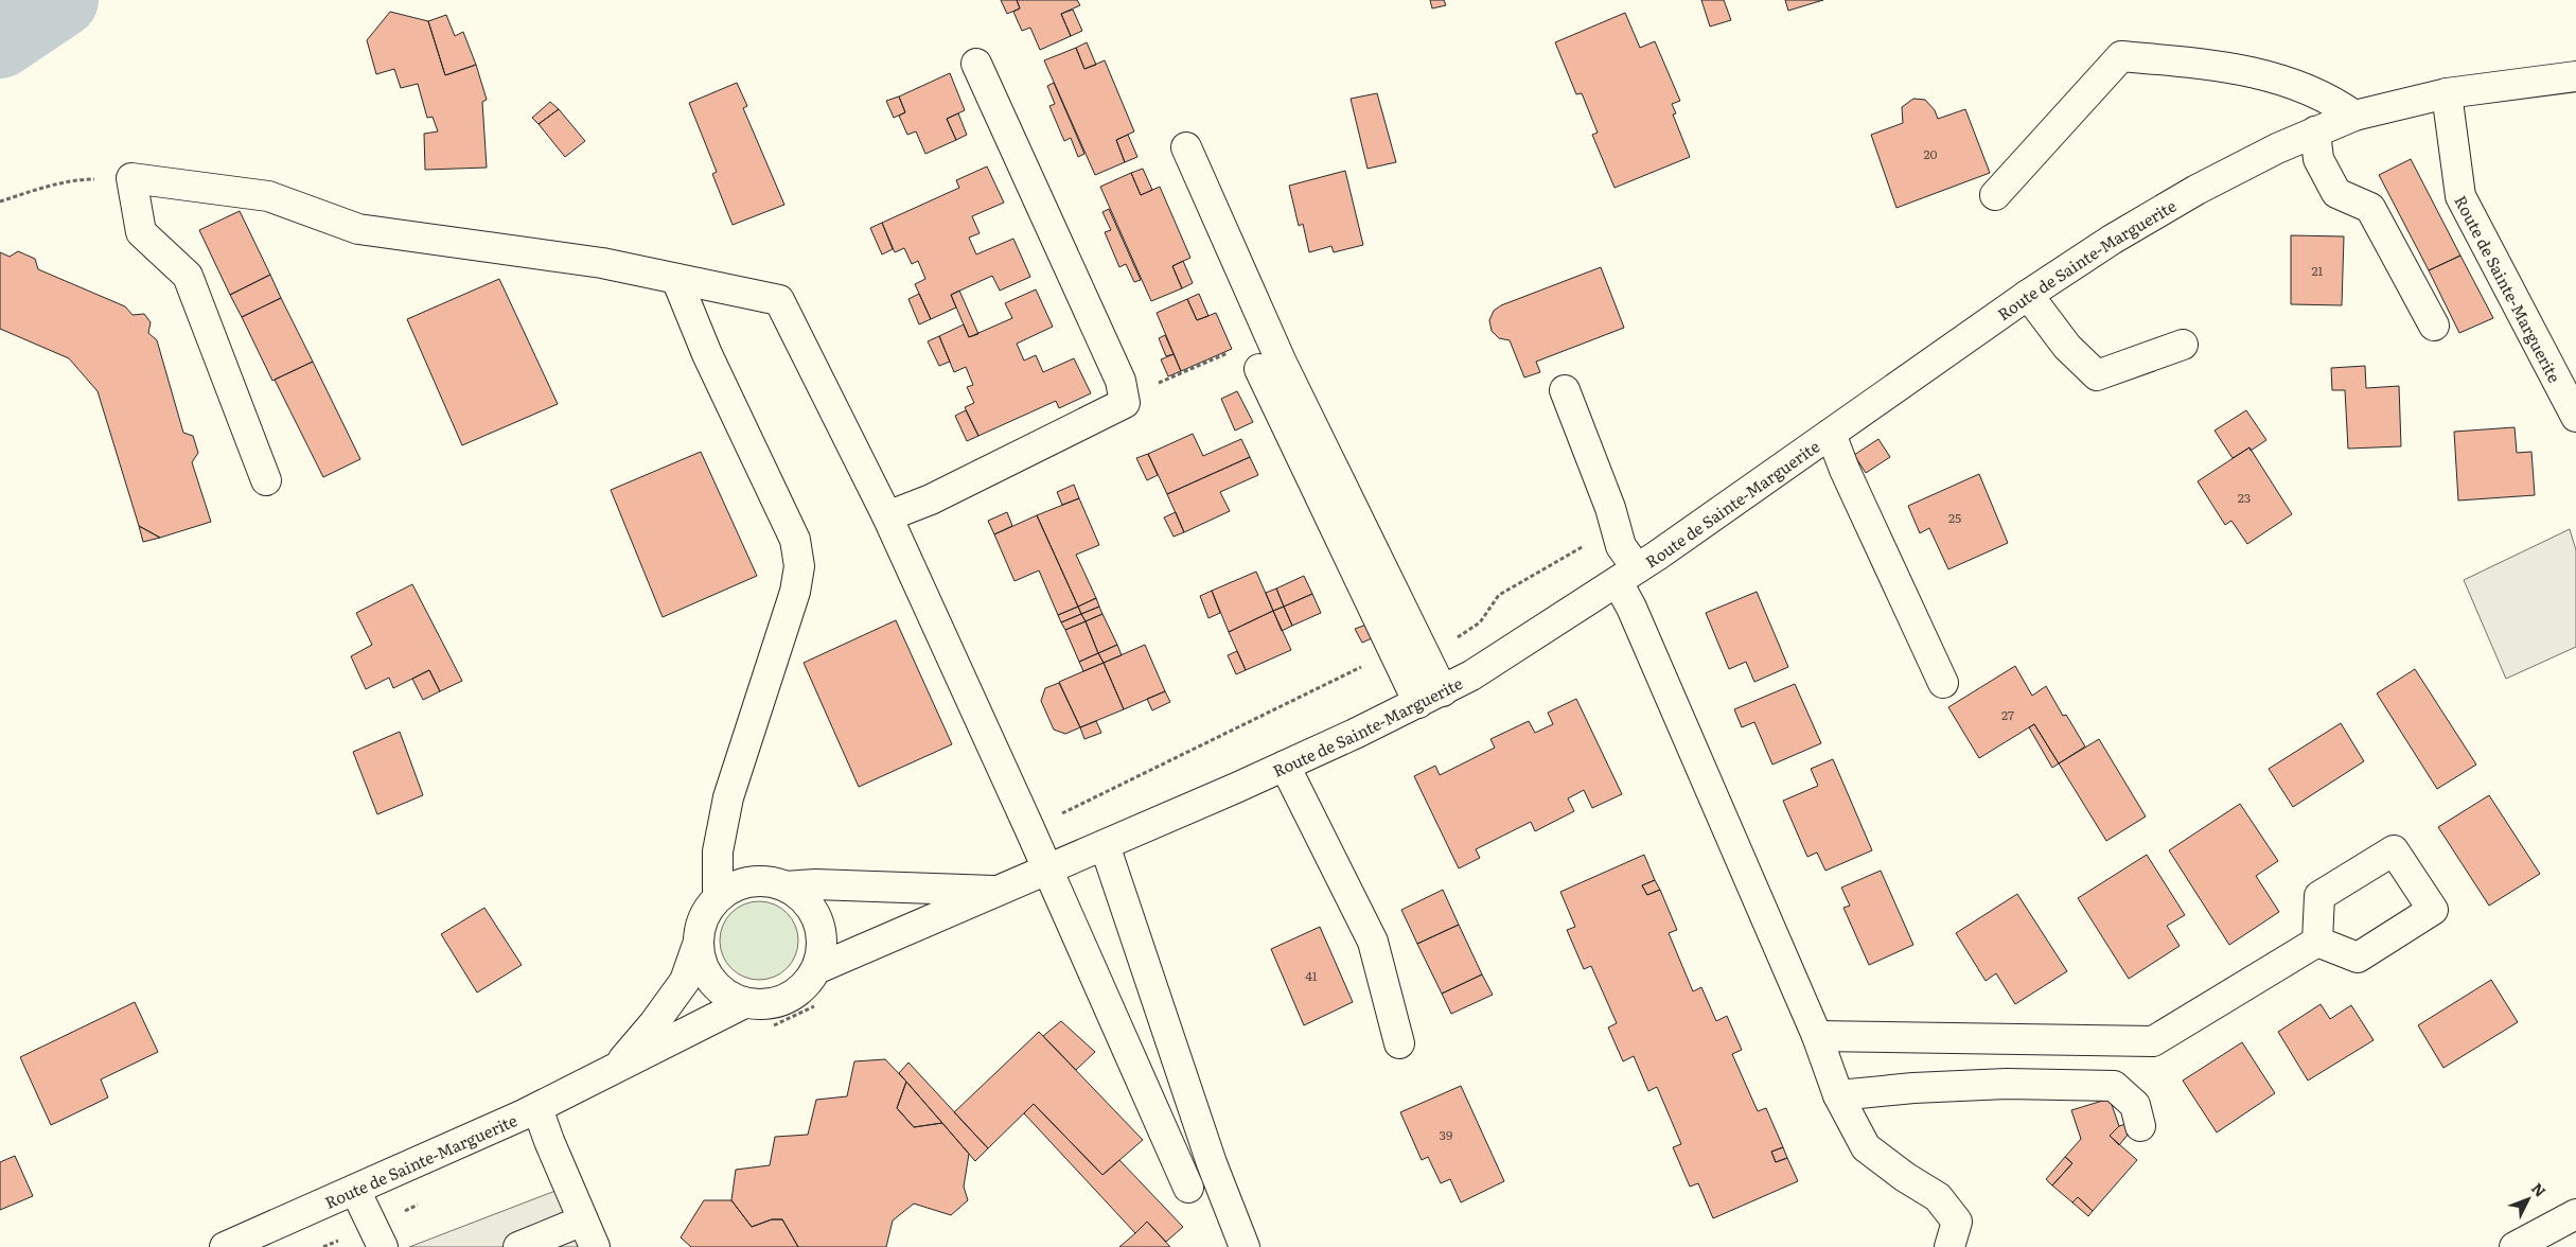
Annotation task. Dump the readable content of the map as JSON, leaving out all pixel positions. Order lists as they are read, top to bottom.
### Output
{
  "streets": {
    "street": ["Route de Sainte-Marguerite"]
  },
  "house_numbers": [
    "20",
    "21",
    "23",
    "25",
    "27",
    "41",
    "39"
  ],
  "north": "top right"
}
